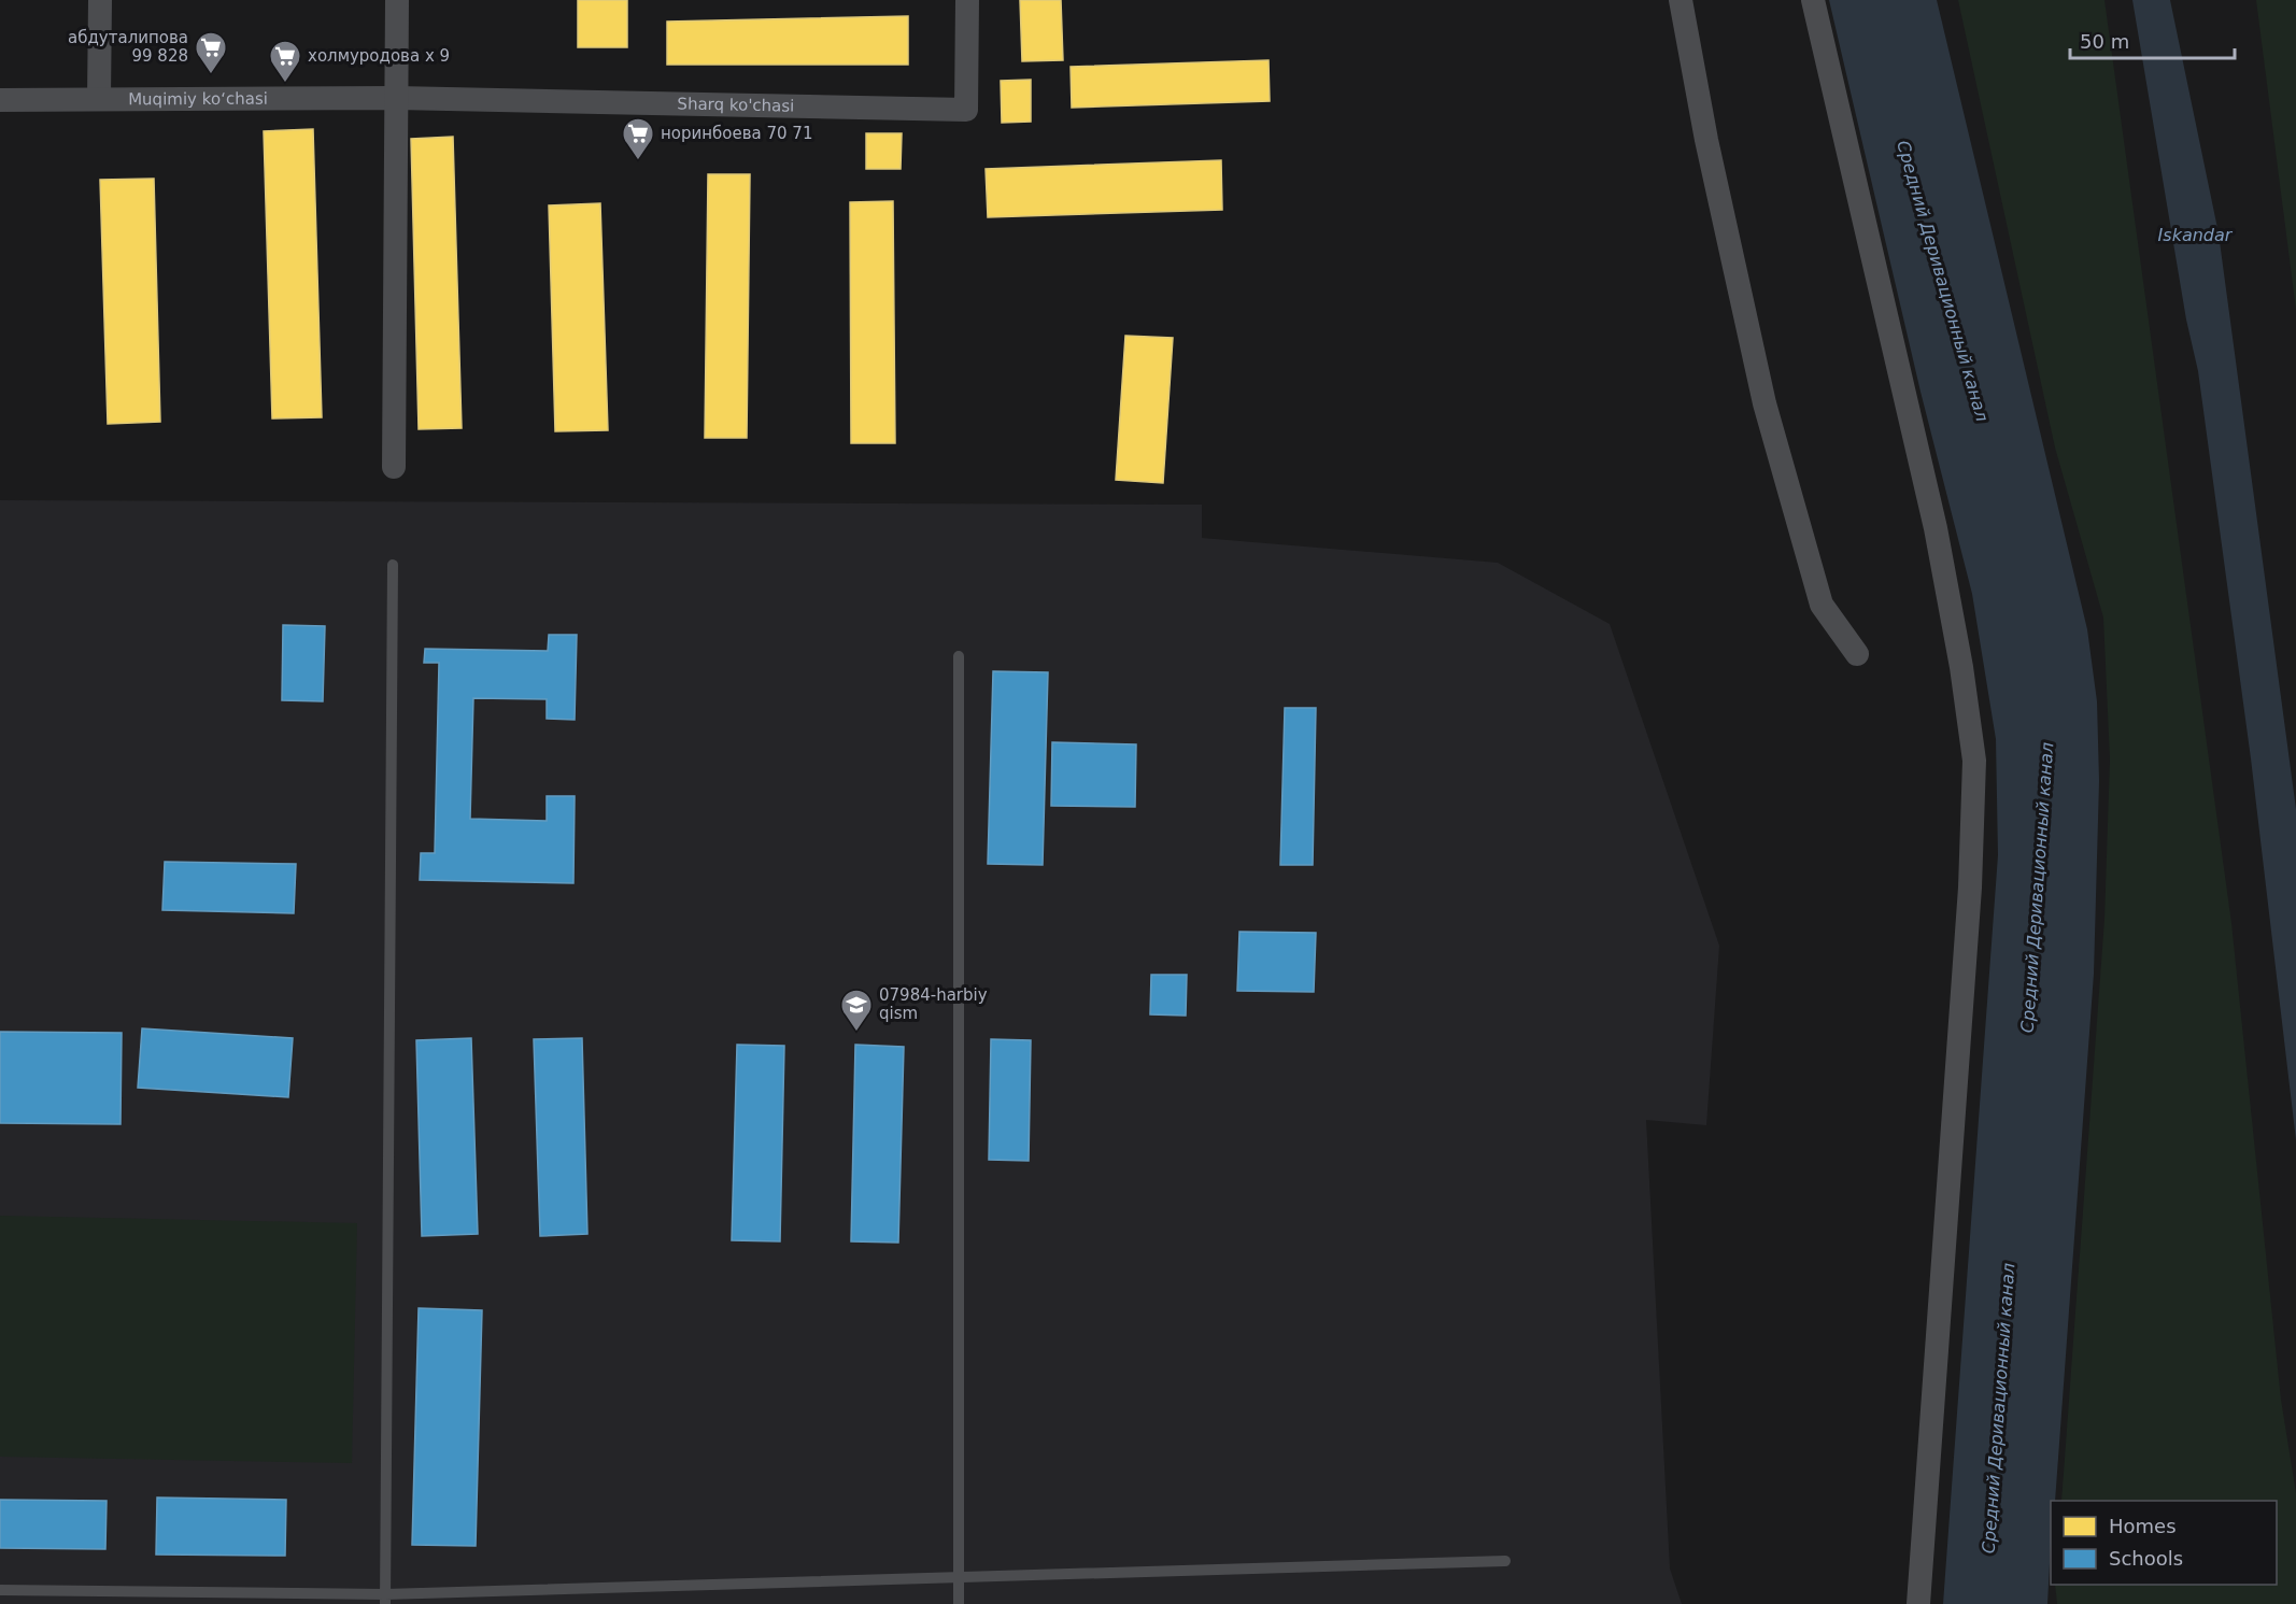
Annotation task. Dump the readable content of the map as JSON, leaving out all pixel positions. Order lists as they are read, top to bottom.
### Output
{
  "streets": {
    "street": ["Muqimiy ko‘chasi", "Sharq ko'chasi"]
  },
  "crossings": [
    ["Muqimiy ko‘chasi", "Sharq ko'chasi"]
  ],
  "water": ["Iskandar", "Средний Деривационный канал"],
  "places": {
    "supermarket": ["абдуталипова 99 828", "холмуродова х 9", "норинбоева 70 71"],
    "school or university": ["07984-harbiy qism"]
  },
  "legend": ["Homes", "Schools"],
  "scale_bar": "50 m"
}
